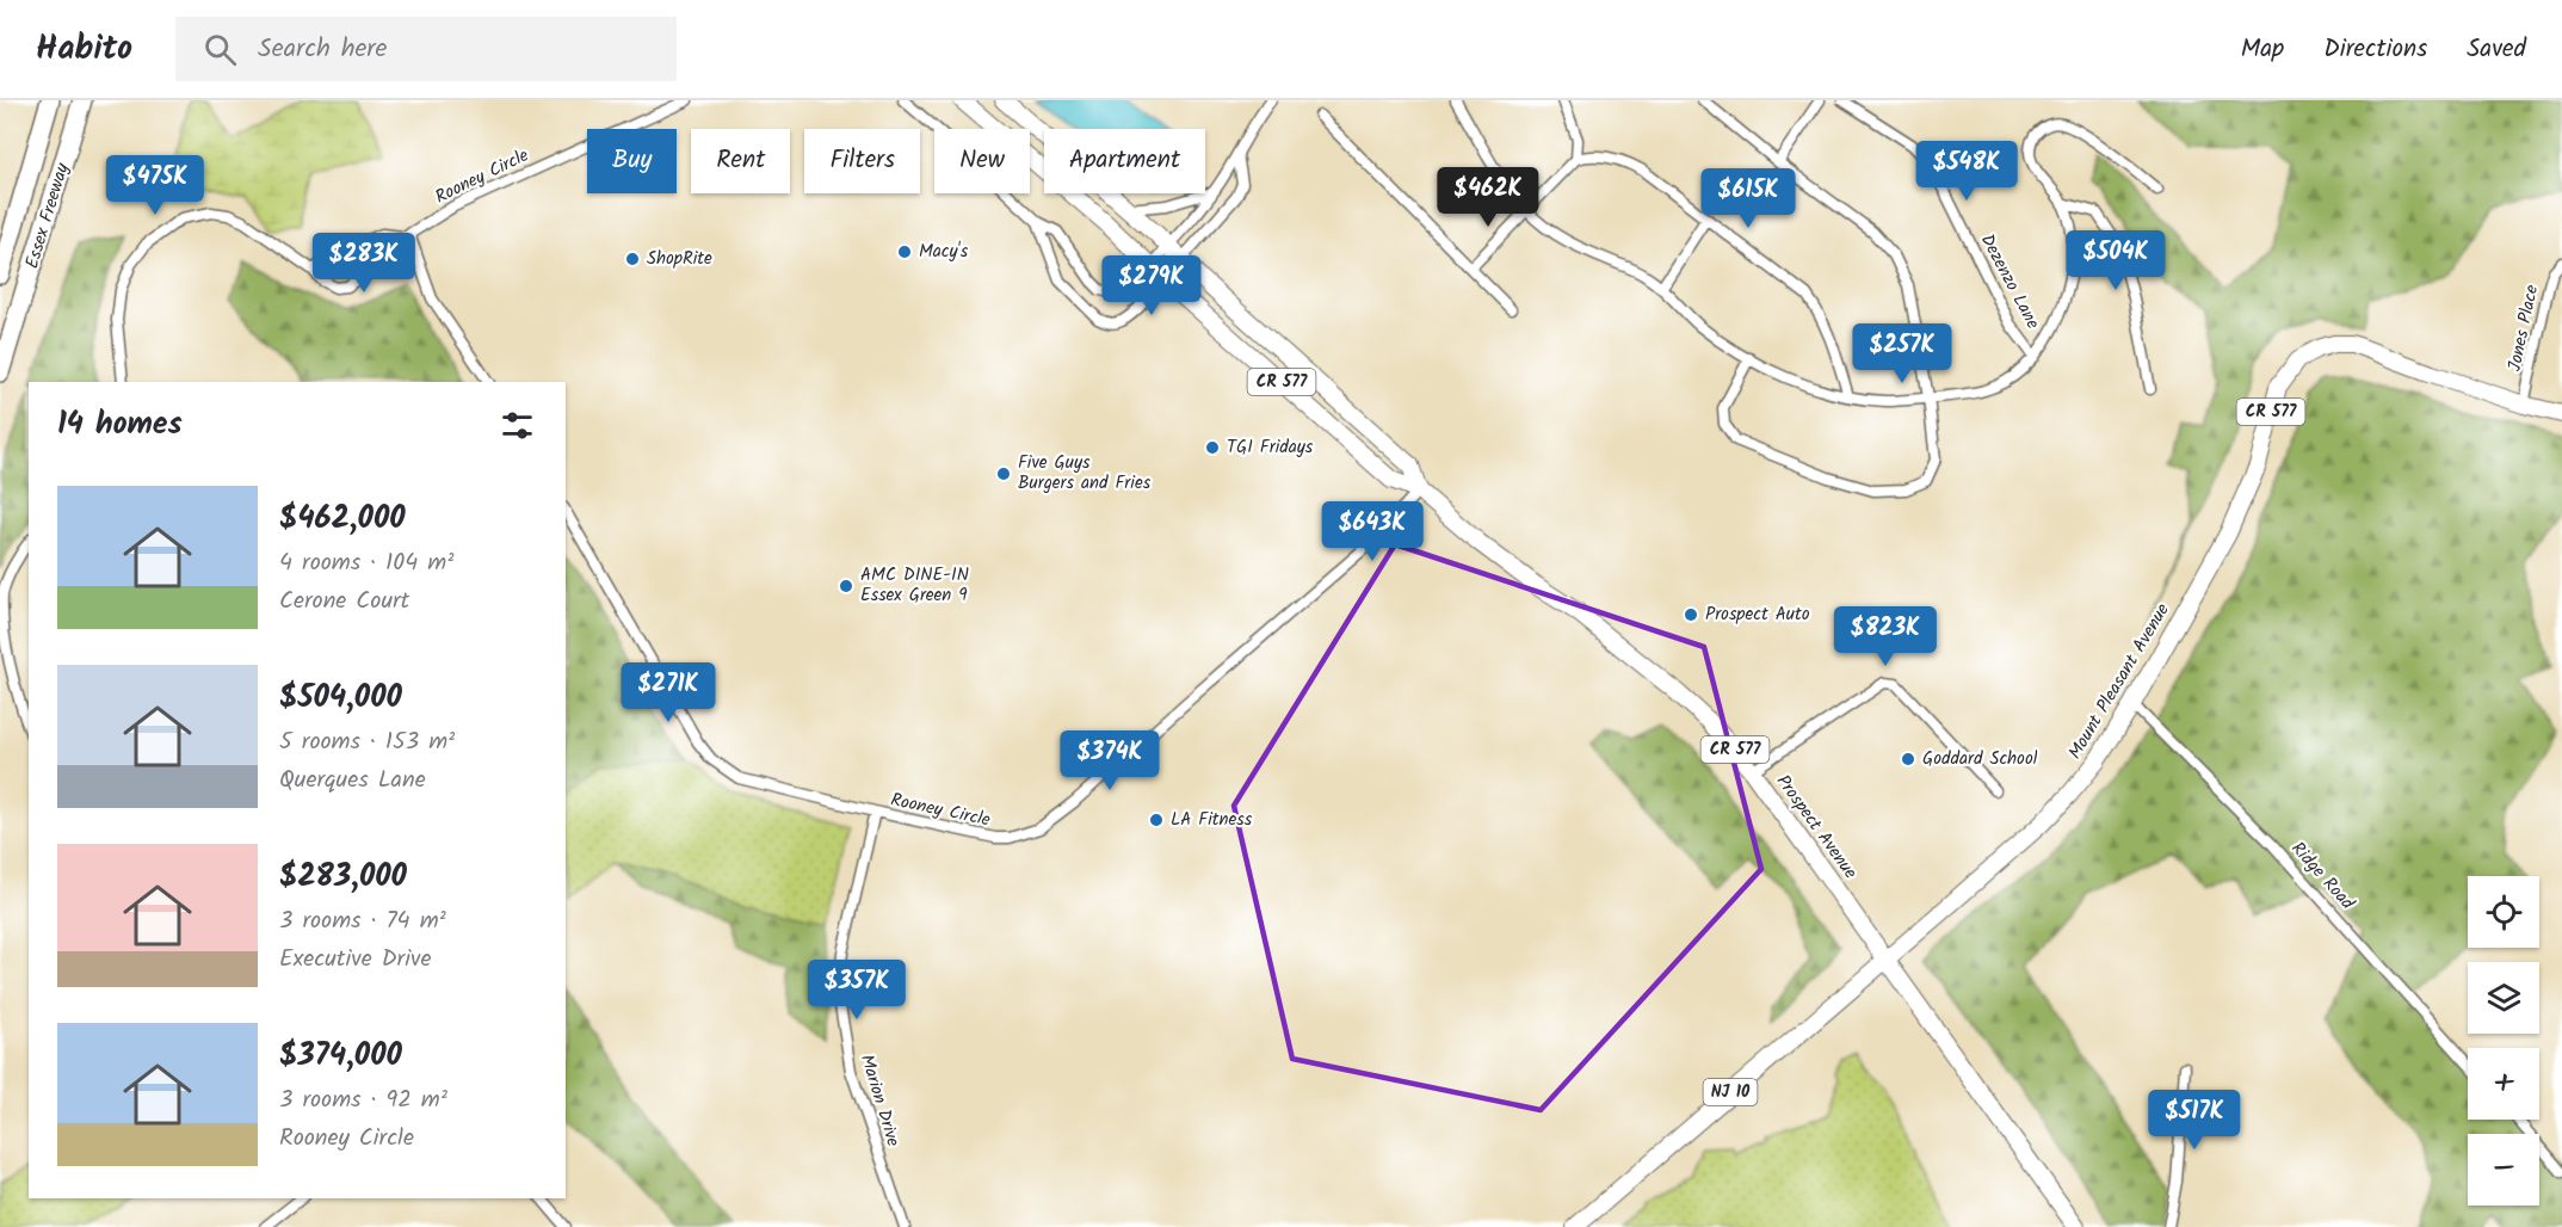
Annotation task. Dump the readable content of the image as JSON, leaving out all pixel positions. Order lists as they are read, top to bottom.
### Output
{
  "streets": {
    "highway": ["Essex Freeway"],
    "main road": [
      "CR 577",
      "Mount Pleasant Avenue",
      "Prospect Avenue",
      "NJ 10"
    ],
    "street": [
      "Rooney Circle",
      "Dezenzo Lane",
      "Jones Place",
      "Ridge Road",
      "Marion Drive"
    ]
  },
  "crossings": [
    ["Rooney Circle", "Prospect Avenue"],
    ["Rooney Circle", "Marion Drive"],
    ["Jones Place", "Mount Pleasant Avenue"],
    ["Mount Pleasant Avenue", "Prospect Avenue"],
    ["Mount Pleasant Avenue", "Ridge Road"]
  ],
  "places": [
    "Macy's",
    "ShopRite",
    "TGI Fridays",
    "Five Guys Burgers and Fries",
    "AMC DINE-IN Essex Green 9",
    "Prospect Auto",
    "Goddard School",
    "LA Fitness"
  ],
  "page": {
    "header": "Habito",
    "search": "Search here",
    "nav": ["Map", "Directions", "Saved"],
    "chip": [
      "Buy",
      "Rent",
      "Filters",
      "New",
      "Apartment"
    ],
    "price": [
      "$548K",
      "$475K",
      "$462K",
      "$615K",
      "$504K",
      "$283K",
      "$279K",
      "$257K",
      "$643K",
      "$823K",
      "$271K",
      "$374K",
      "$357K",
      "$517K"
    ],
    "heading": "14 homes",
    "list": [
      {
        "name": "$462,000",
        "note": "4 rooms · 104 m² · Cerone Court"
      },
      {
        "name": "$504,000",
        "note": "5 rooms · 153 m² · Querques Lane"
      },
      {
        "name": "$283,000",
        "note": "3 rooms · 74 m² · Executive Drive"
      },
      {
        "name": "$374,000",
        "note": "3 rooms · 92 m² · Rooney Circle"
      }
    ],
    "map_buttons": ["+", "−"]
  }
}
